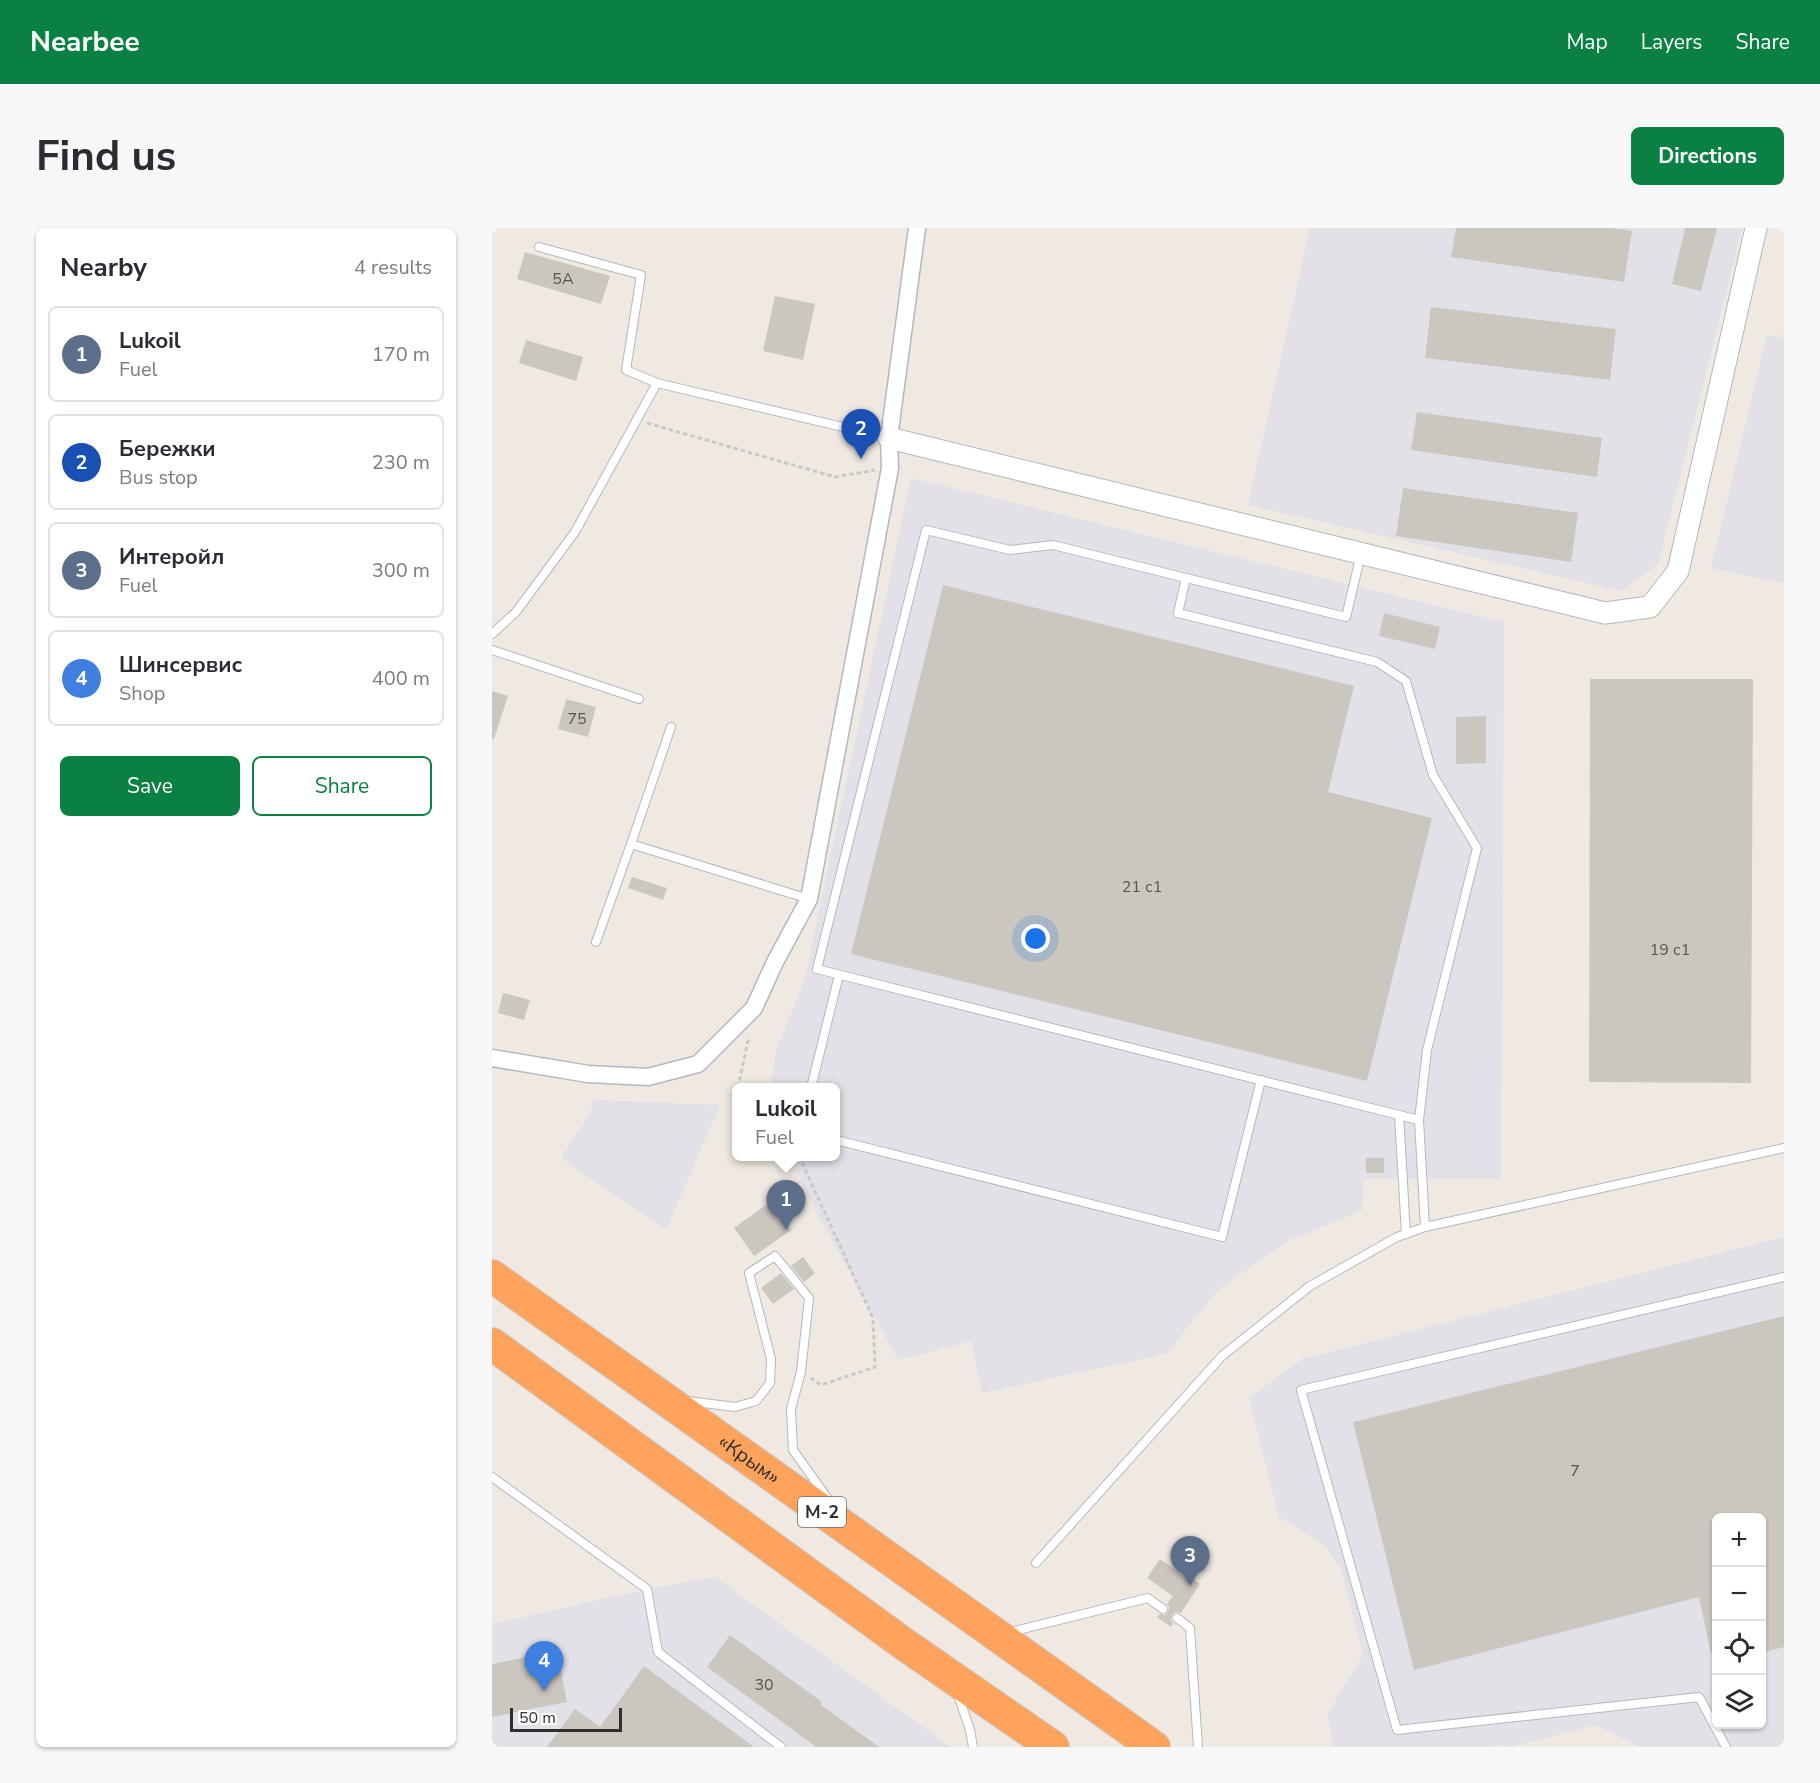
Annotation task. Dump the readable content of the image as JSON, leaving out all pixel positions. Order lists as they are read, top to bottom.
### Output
{
  "streets": {
    "highway": ["«Крым»", "М-2"]
  },
  "house_numbers": [
    "5А",
    "75",
    "21 с1",
    "19 с1",
    "7",
    "30"
  ],
  "scale_bar": "50 m",
  "page": {
    "header": "Nearbee",
    "nav": ["Map", "Layers", "Share"],
    "buttons": [
      "Directions",
      ["Save", "Share"]
    ],
    "title": "Find us",
    "heading": ["Nearby", "4 results"],
    "list": [
      {
        "mark": "1",
        "name": "Lukoil",
        "note": "Fuel",
        "value": "170 m"
      },
      {
        "mark": "2",
        "name": "Бережки",
        "note": "Bus stop",
        "value": "230 m"
      },
      {
        "mark": "3",
        "name": "Интеройл",
        "note": "Fuel",
        "value": "300 m"
      },
      {
        "mark": "4",
        "name": "Шинсервис",
        "note": "Shop",
        "value": "400 m"
      }
    ],
    "pins": [
      "2",
      "1",
      "3",
      "4"
    ],
    "popup": ["Lukoil", "Fuel"],
    "map_buttons": ["+", "−"],
    "scale": "50 m"
  }
}
